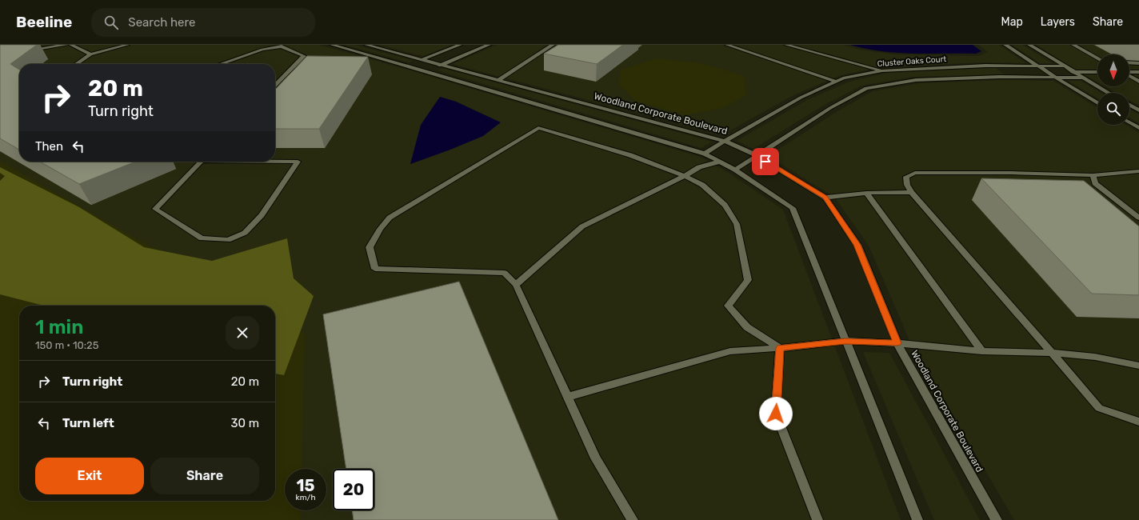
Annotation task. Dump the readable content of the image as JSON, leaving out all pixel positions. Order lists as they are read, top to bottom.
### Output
{
  "streets": {
    "street": ["Cluster Oaks Court", "Woodland Corporate Boulevard"]
  },
  "crossings": [
    ["Cluster Oaks Court", "Woodland Corporate Boulevard"]
  ],
  "north": "bottom",
  "page": {
    "header": "Beeline",
    "search": "Search here",
    "nav": ["Map", "Layers", "Share"],
    "turn": ["20 m", "Turn right"],
    "then": "Then",
    "heading": ["1 min", "150 m · 10:25"],
    "list": [
      {
        "name": "Turn right",
        "value": "20 m"
      },
      {
        "name": "Turn left",
        "value": "30 m"
      }
    ],
    "buttons": ["Exit", "Share"],
    "speed": "15 km/h",
    "limit": "20"
  }
}
